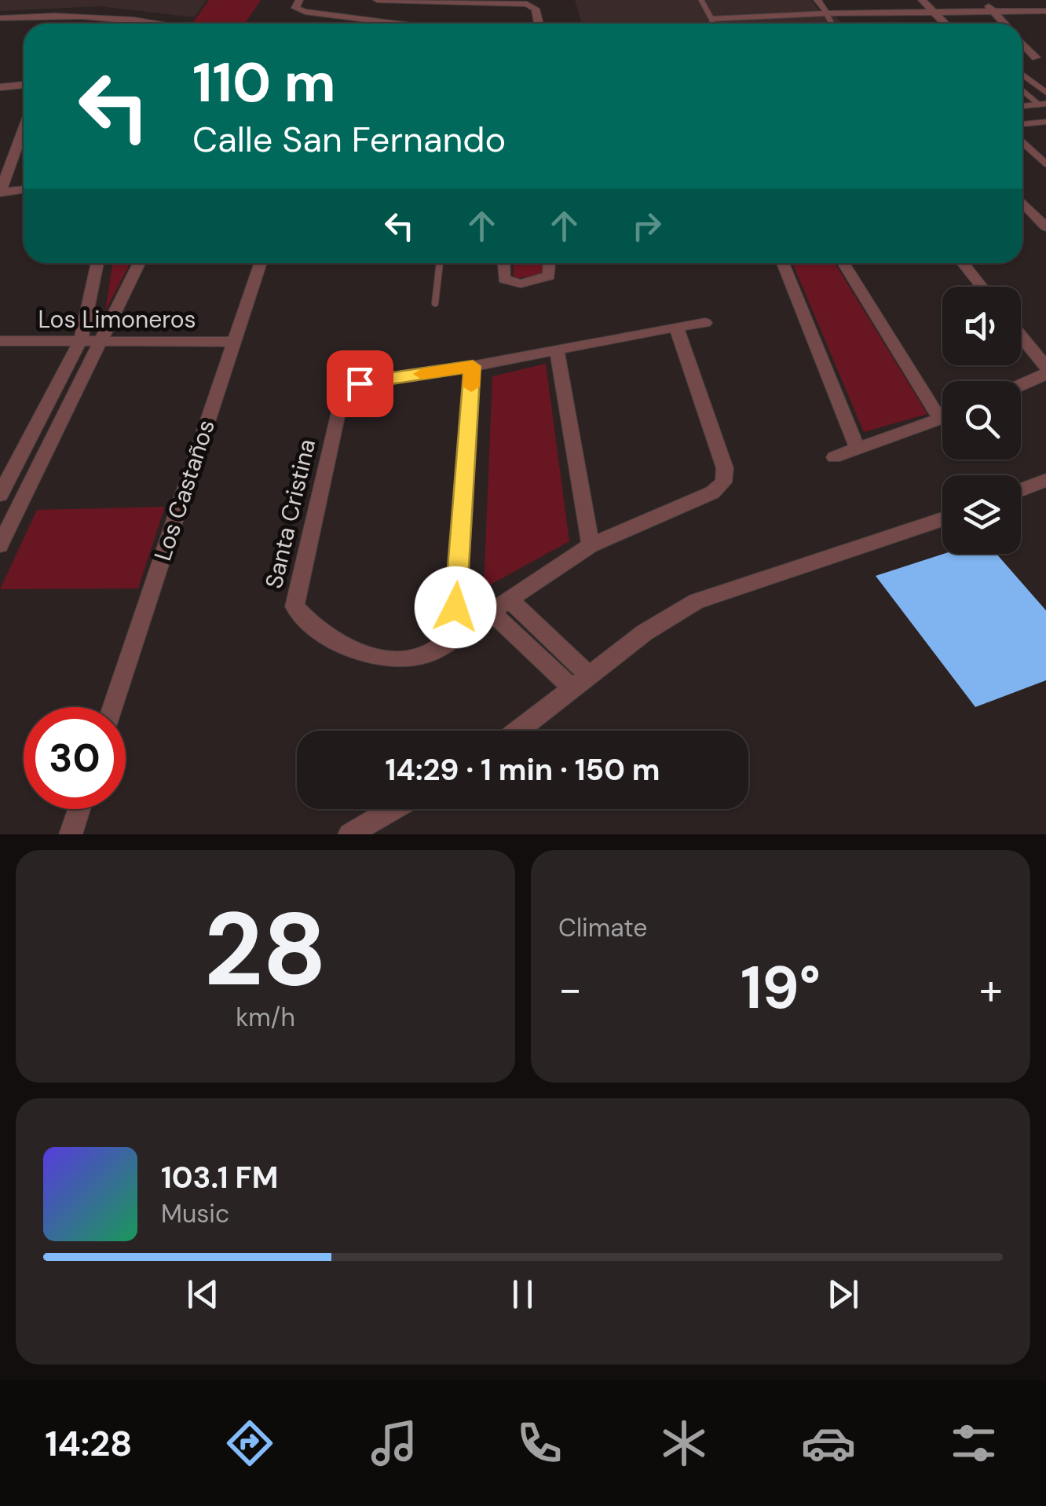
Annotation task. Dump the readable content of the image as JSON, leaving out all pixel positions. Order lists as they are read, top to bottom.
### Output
{
  "streets": {
    "street": ["Los Limoneros", "Los Castaños", "Santa Cristina"]
  },
  "crossings": [
    ["Los Limoneros", "Los Castaños"]
  ],
  "page": {
    "turn": ["110 m", "Calle San Fernando"],
    "limit": "30",
    "trip": "14:29 · 1 min · 150 m",
    "tile": [
      ["28", "km/h"],
      "Climate"
    ],
    "heat": ["−", "19°", "+"],
    "song": ["103.1 FM", "Music"],
    "tabs": "14:28"
  }
}
